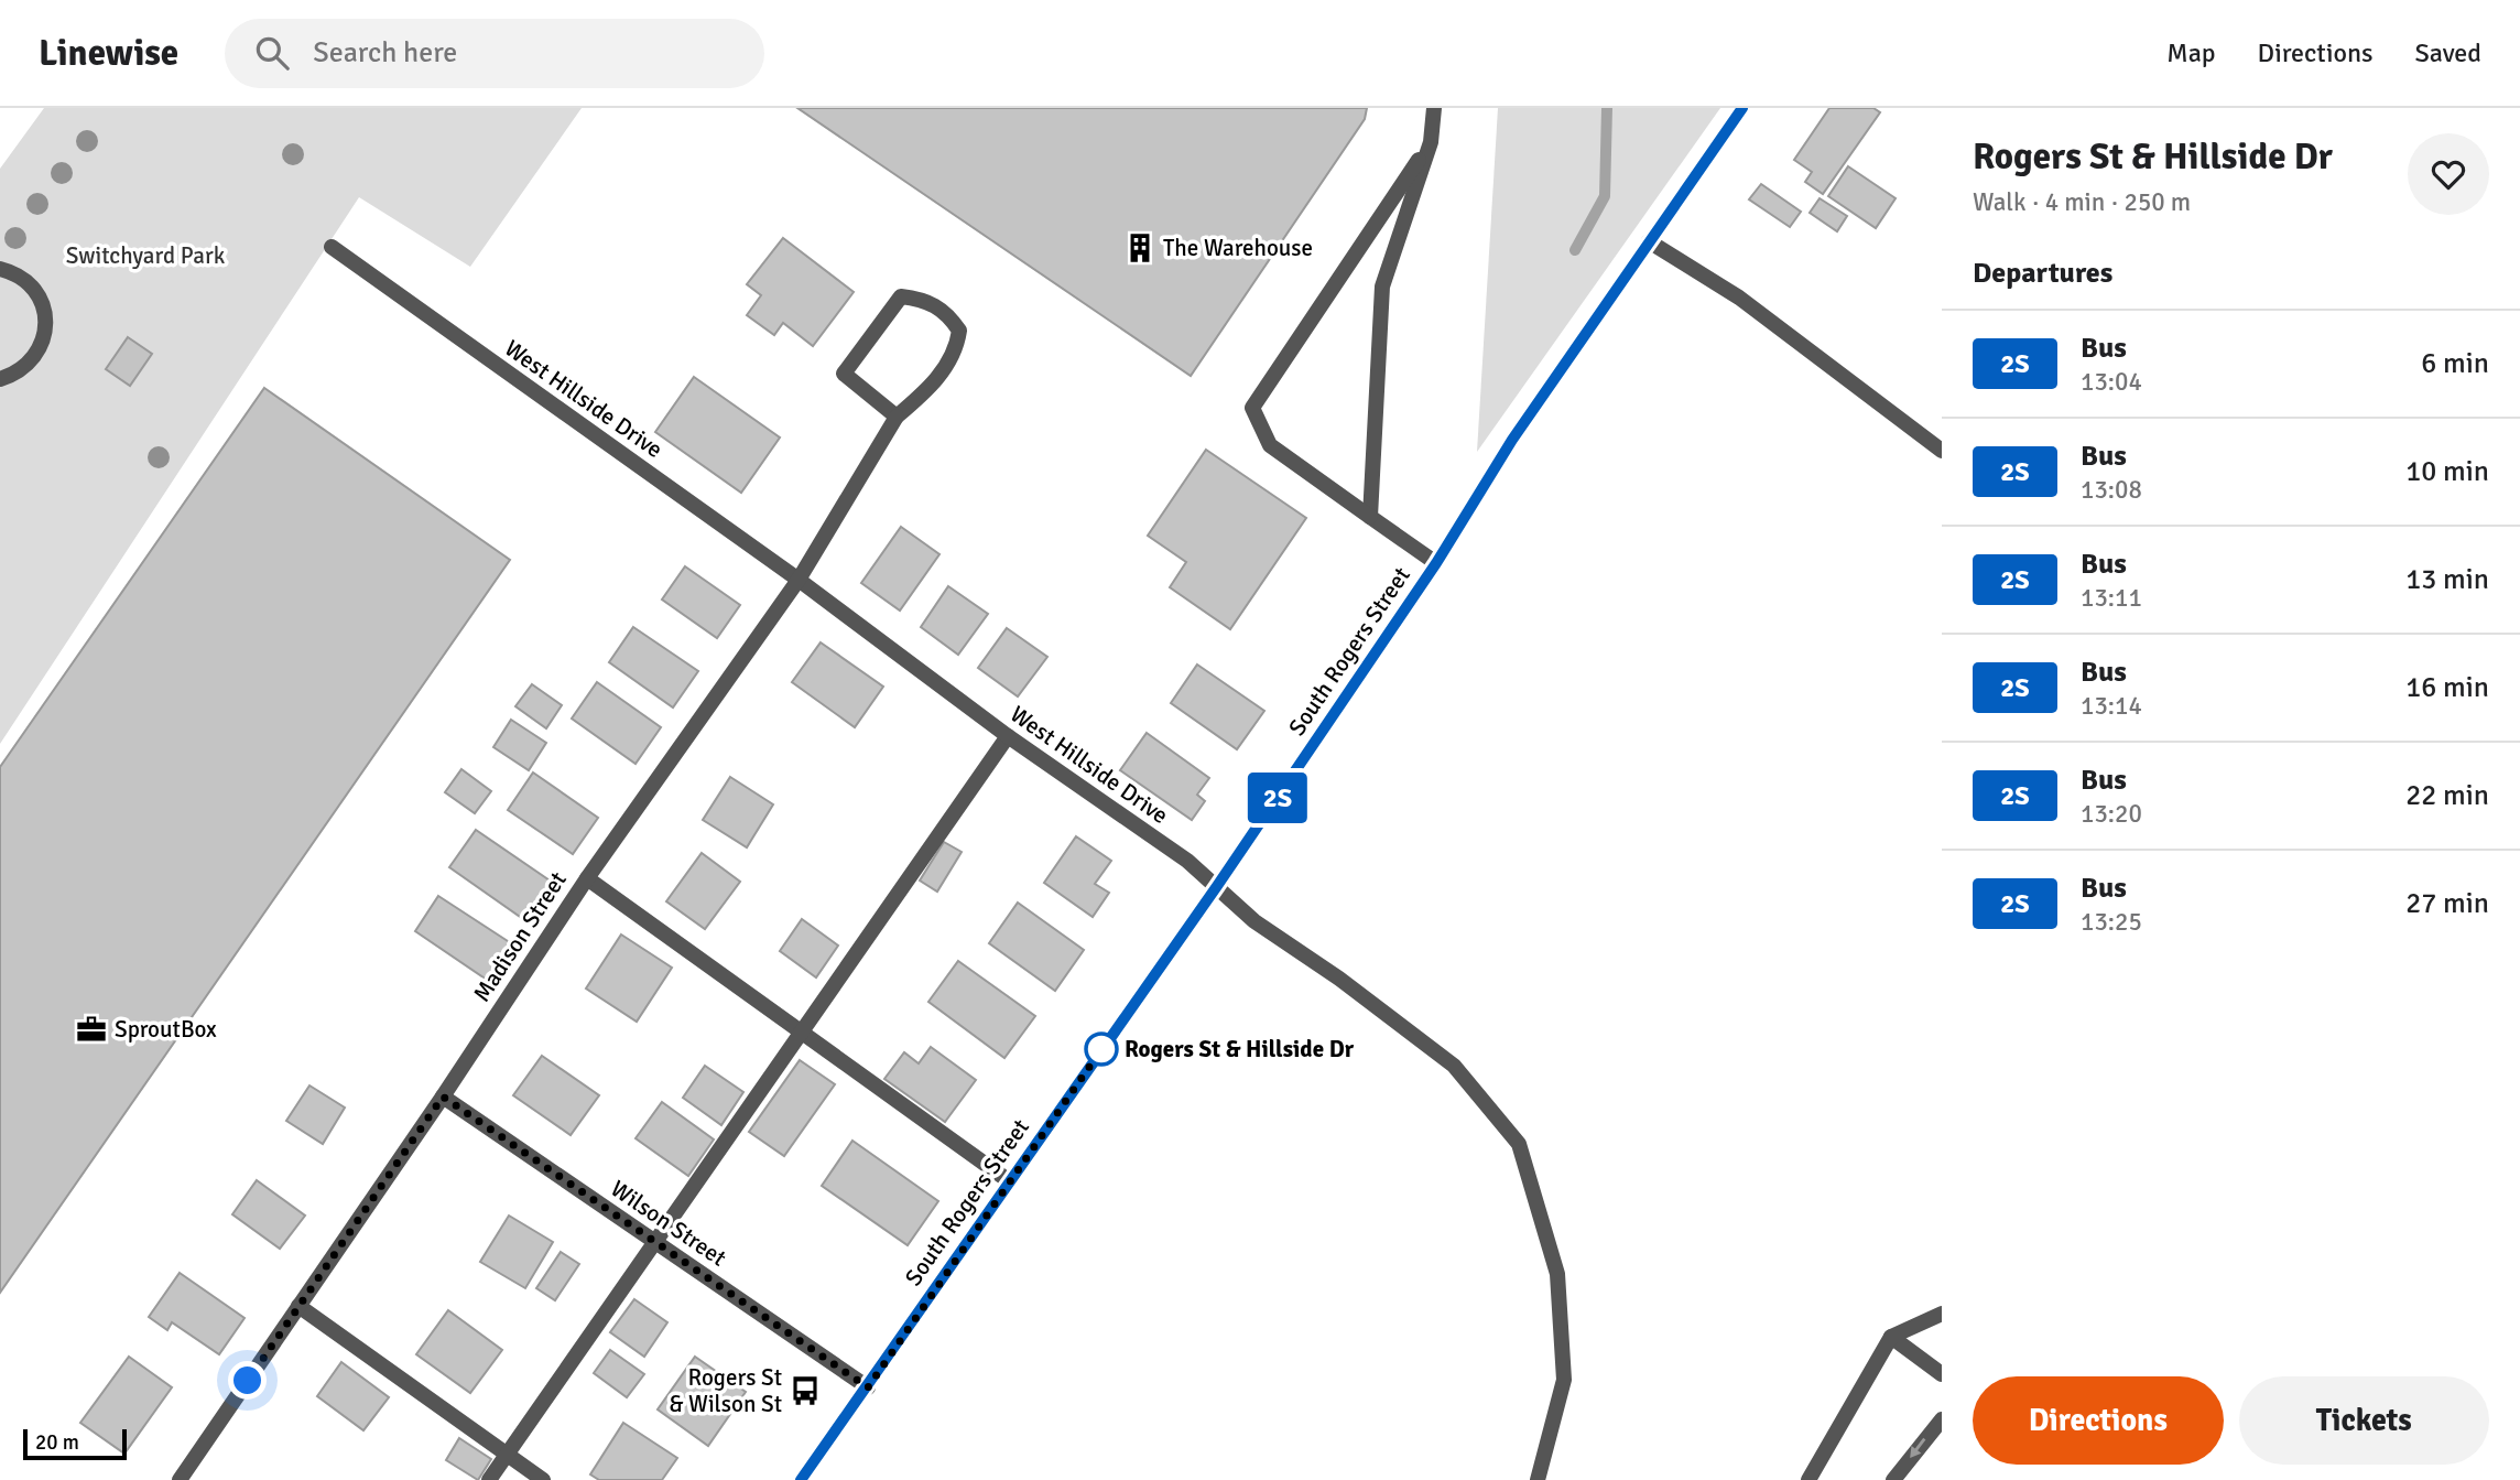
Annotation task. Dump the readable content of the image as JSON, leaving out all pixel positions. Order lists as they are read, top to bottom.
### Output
{
  "streets": {
    "street": [
      "West Hillside Drive",
      "South Rogers Street",
      "Madison Street",
      "Wilson Street"
    ]
  },
  "crossings": [
    ["West Hillside Drive", "South Rogers Street"],
    ["West Hillside Drive", "Madison Street"],
    ["South Rogers Street", "Wilson Street"],
    ["Madison Street", "Wilson Street"]
  ],
  "parks": ["Switchyard Park"],
  "places": {
    "building": ["The Warehouse"],
    "office": ["SproutBox"],
    "other": ["Rogers St & Hillside Dr"],
    "bus stop": ["Rogers St & Wilson St"]
  },
  "lines": ["bus line 2S"],
  "scale_bar": "20 m",
  "page": {
    "header": "Linewise",
    "search": "Search here",
    "nav": ["Map", "Directions", "Saved"],
    "on_map": "2S",
    "heading": [
      ["Rogers St & Hillside Dr", "Walk · 4 min · 250 m"],
      "Departures"
    ],
    "list": [
      {
        "mark": "2S",
        "name": "Bus",
        "note": "13:04",
        "value": "6 min"
      },
      {
        "mark": "2S",
        "name": "Bus",
        "note": "13:08",
        "value": "10 min"
      },
      {
        "mark": "2S",
        "name": "Bus",
        "note": "13:11",
        "value": "13 min"
      },
      {
        "mark": "2S",
        "name": "Bus",
        "note": "13:14",
        "value": "16 min"
      },
      {
        "mark": "2S",
        "name": "Bus",
        "note": "13:20",
        "value": "22 min"
      },
      {
        "mark": "2S",
        "name": "Bus",
        "note": "13:25",
        "value": "27 min"
      }
    ],
    "buttons": ["Directions", "Tickets"],
    "scale": "20 m"
  }
}
